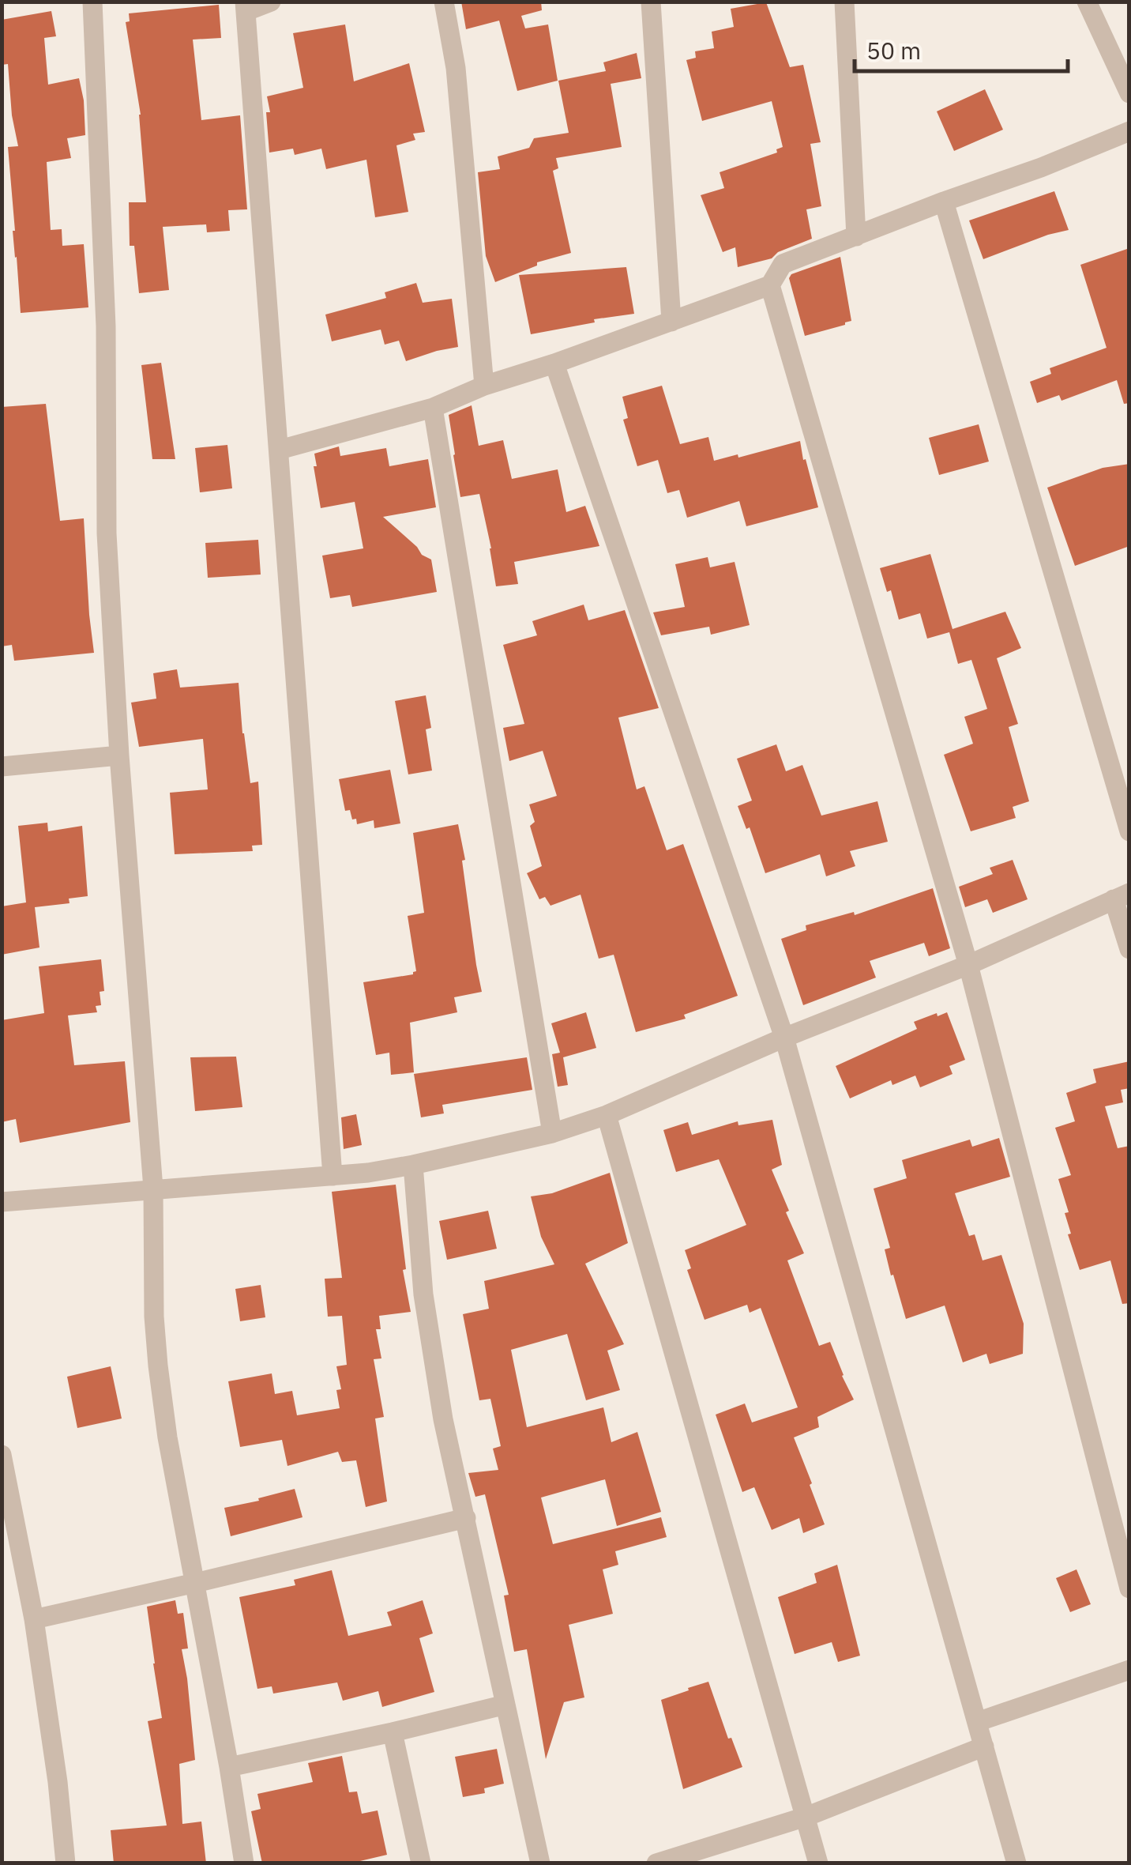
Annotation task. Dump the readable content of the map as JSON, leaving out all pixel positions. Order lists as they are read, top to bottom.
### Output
{
  "scale_bar": "50 m"
}
